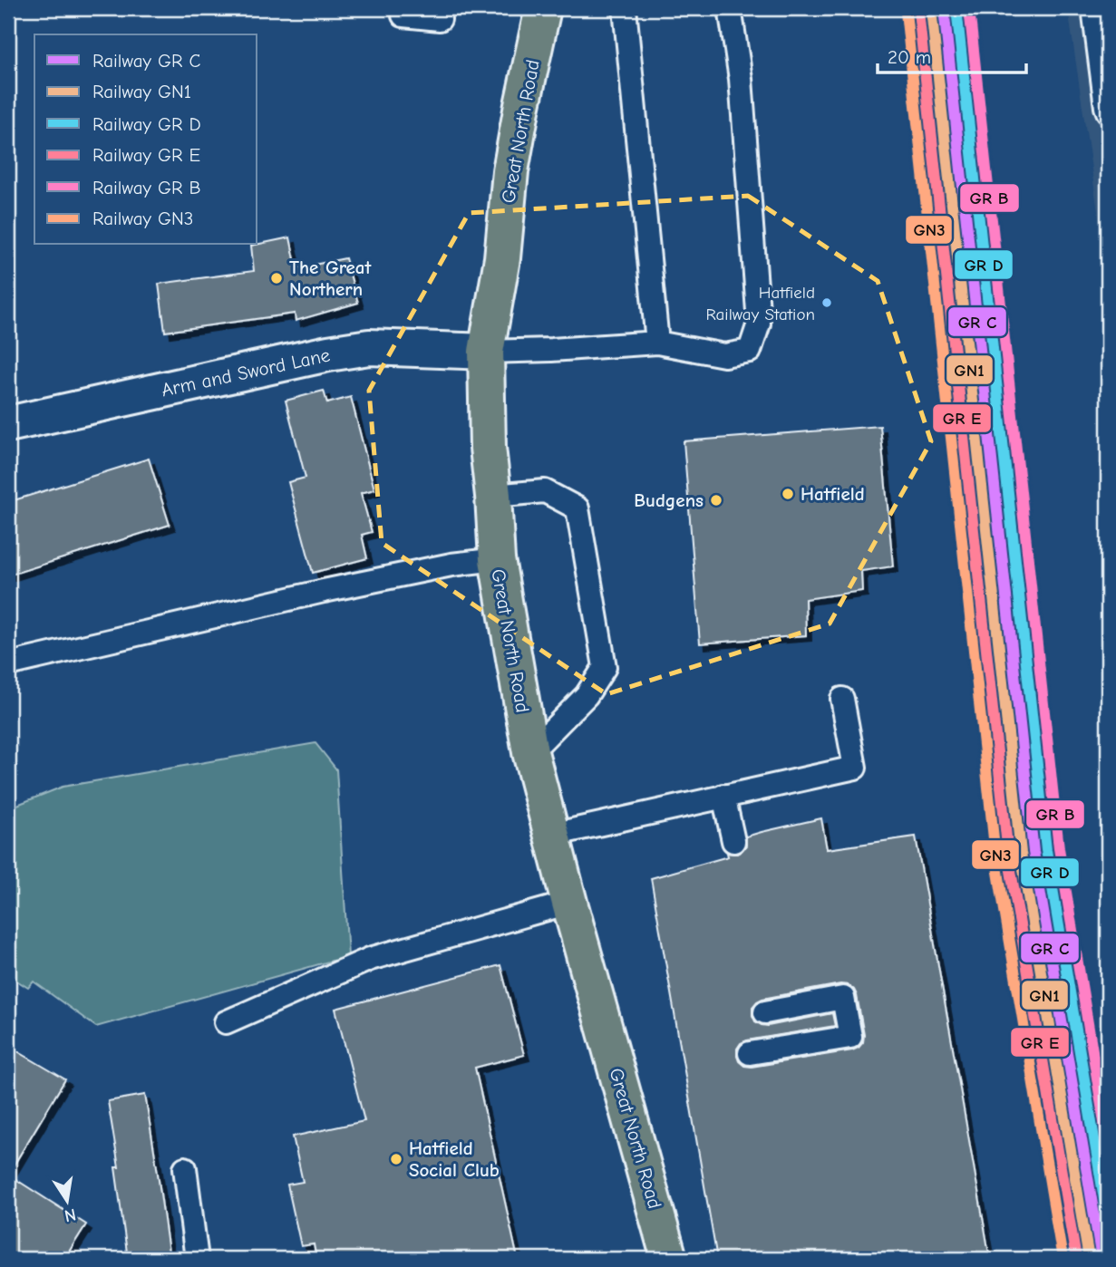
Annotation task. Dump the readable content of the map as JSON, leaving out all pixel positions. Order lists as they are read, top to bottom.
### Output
{
  "streets": {
    "main road": ["Great North Road"],
    "street": ["Arm and Sword Lane"]
  },
  "crossings": [
    ["Great North Road", "Arm and Sword Lane"]
  ],
  "places": [
    "The Great Northern",
    "Hatfield Railway Station",
    "Hatfield",
    "Budgens",
    "Hatfield Social Club"
  ],
  "lines": ["rail line GN1", "rail line GN3"],
  "legend": [
    "Railway GR C",
    "Railway GN1",
    "Railway GR D",
    "Railway GR E",
    "Railway GR B",
    "Railway GN3"
  ],
  "scale_bar": "20 m",
  "north": "bottom"
}
